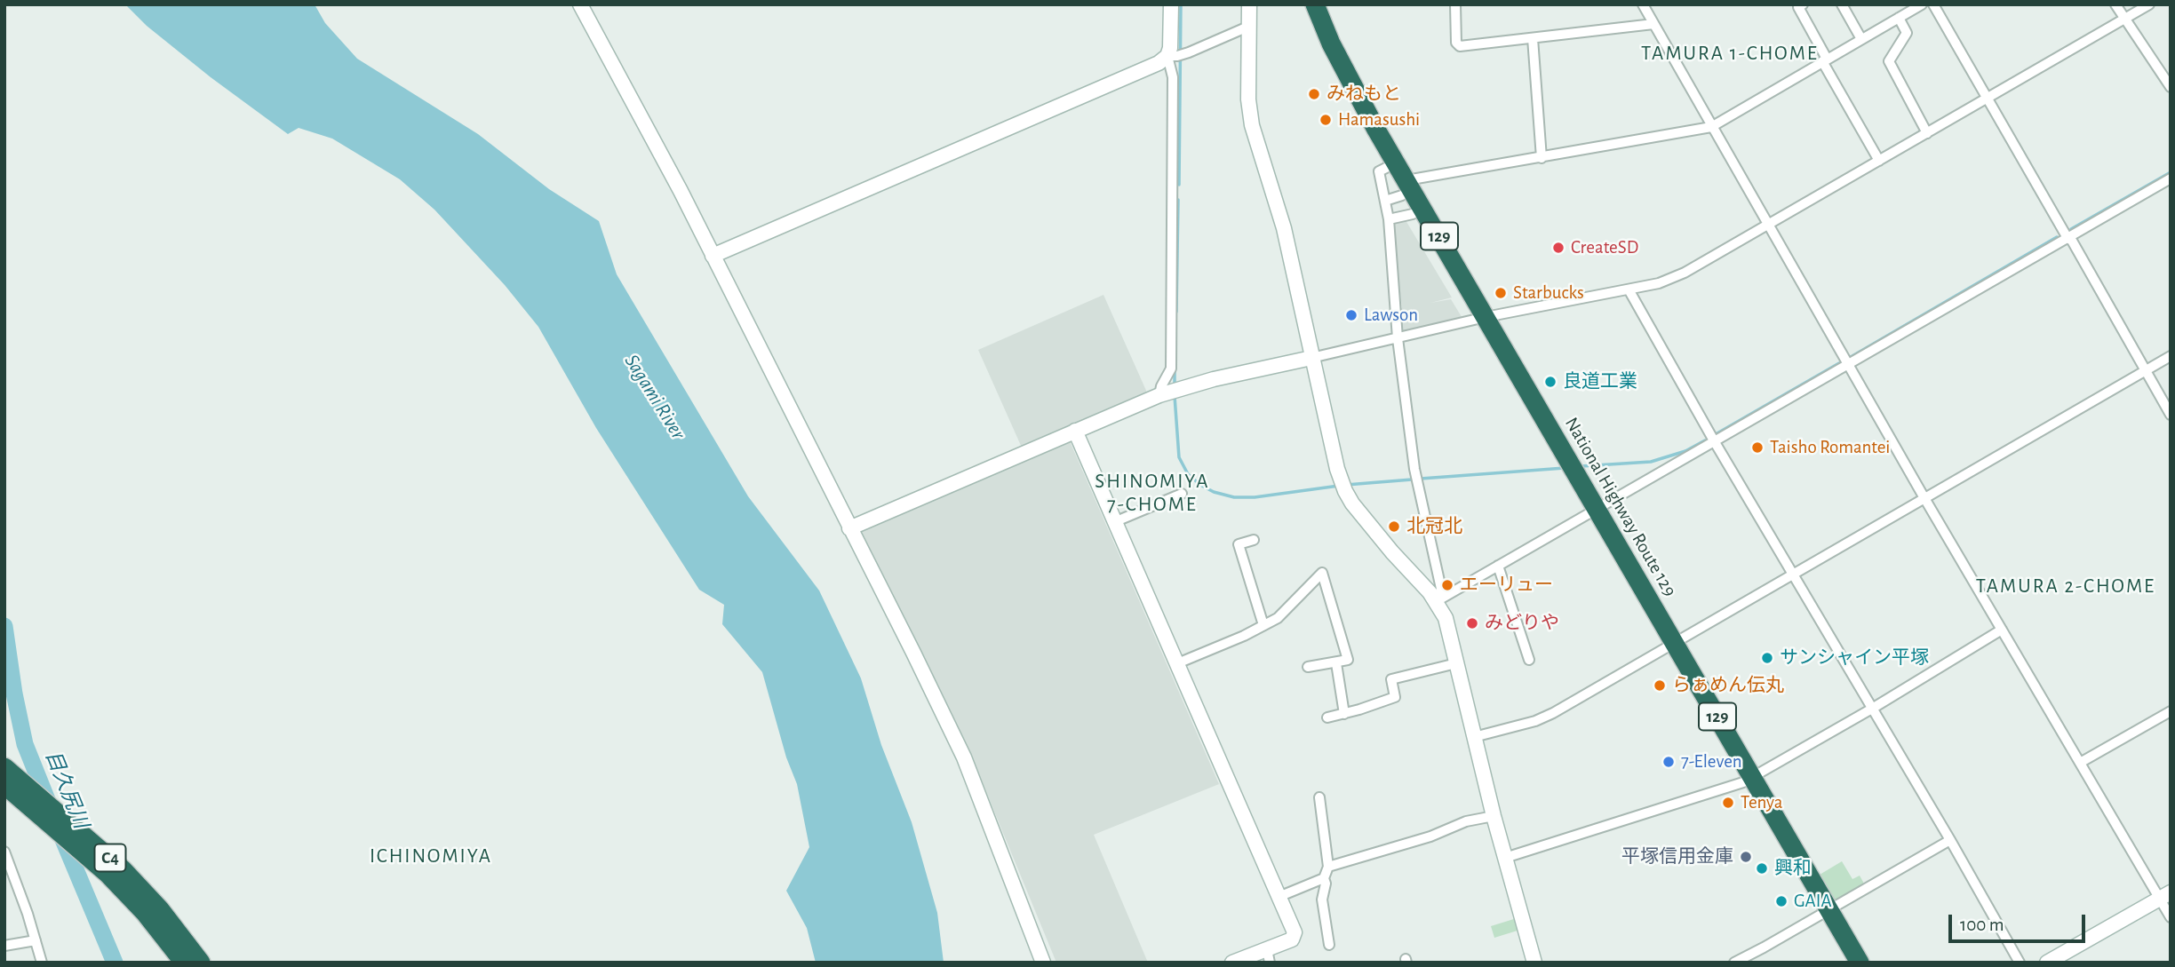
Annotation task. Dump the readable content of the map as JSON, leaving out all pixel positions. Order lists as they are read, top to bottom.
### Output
{
  "streets": {
    "highway": ["129", "National Highway Route 129", "C4"]
  },
  "districts": [
    "TAMURA 1-CHOME",
    "SHINOMIYA 7-CHOME",
    "TAMURA 2-CHOME",
    "ICHINOMIYA"
  ],
  "water": ["Sagami River", "目久尻川"],
  "places": [
    "みねもと",
    "Hamasushi",
    "CreateSD",
    "Starbucks",
    "Lawson",
    "良道工業",
    "Taisho Romantei",
    "北冠北",
    "エーリュー",
    "みどりや",
    "サンシャイン平塚",
    "らぁめん伝丸",
    "7-Eleven",
    "Tenya",
    "平塚信用金庫",
    "興和",
    "GAIA"
  ],
  "scale_bar": "100 m"
}
